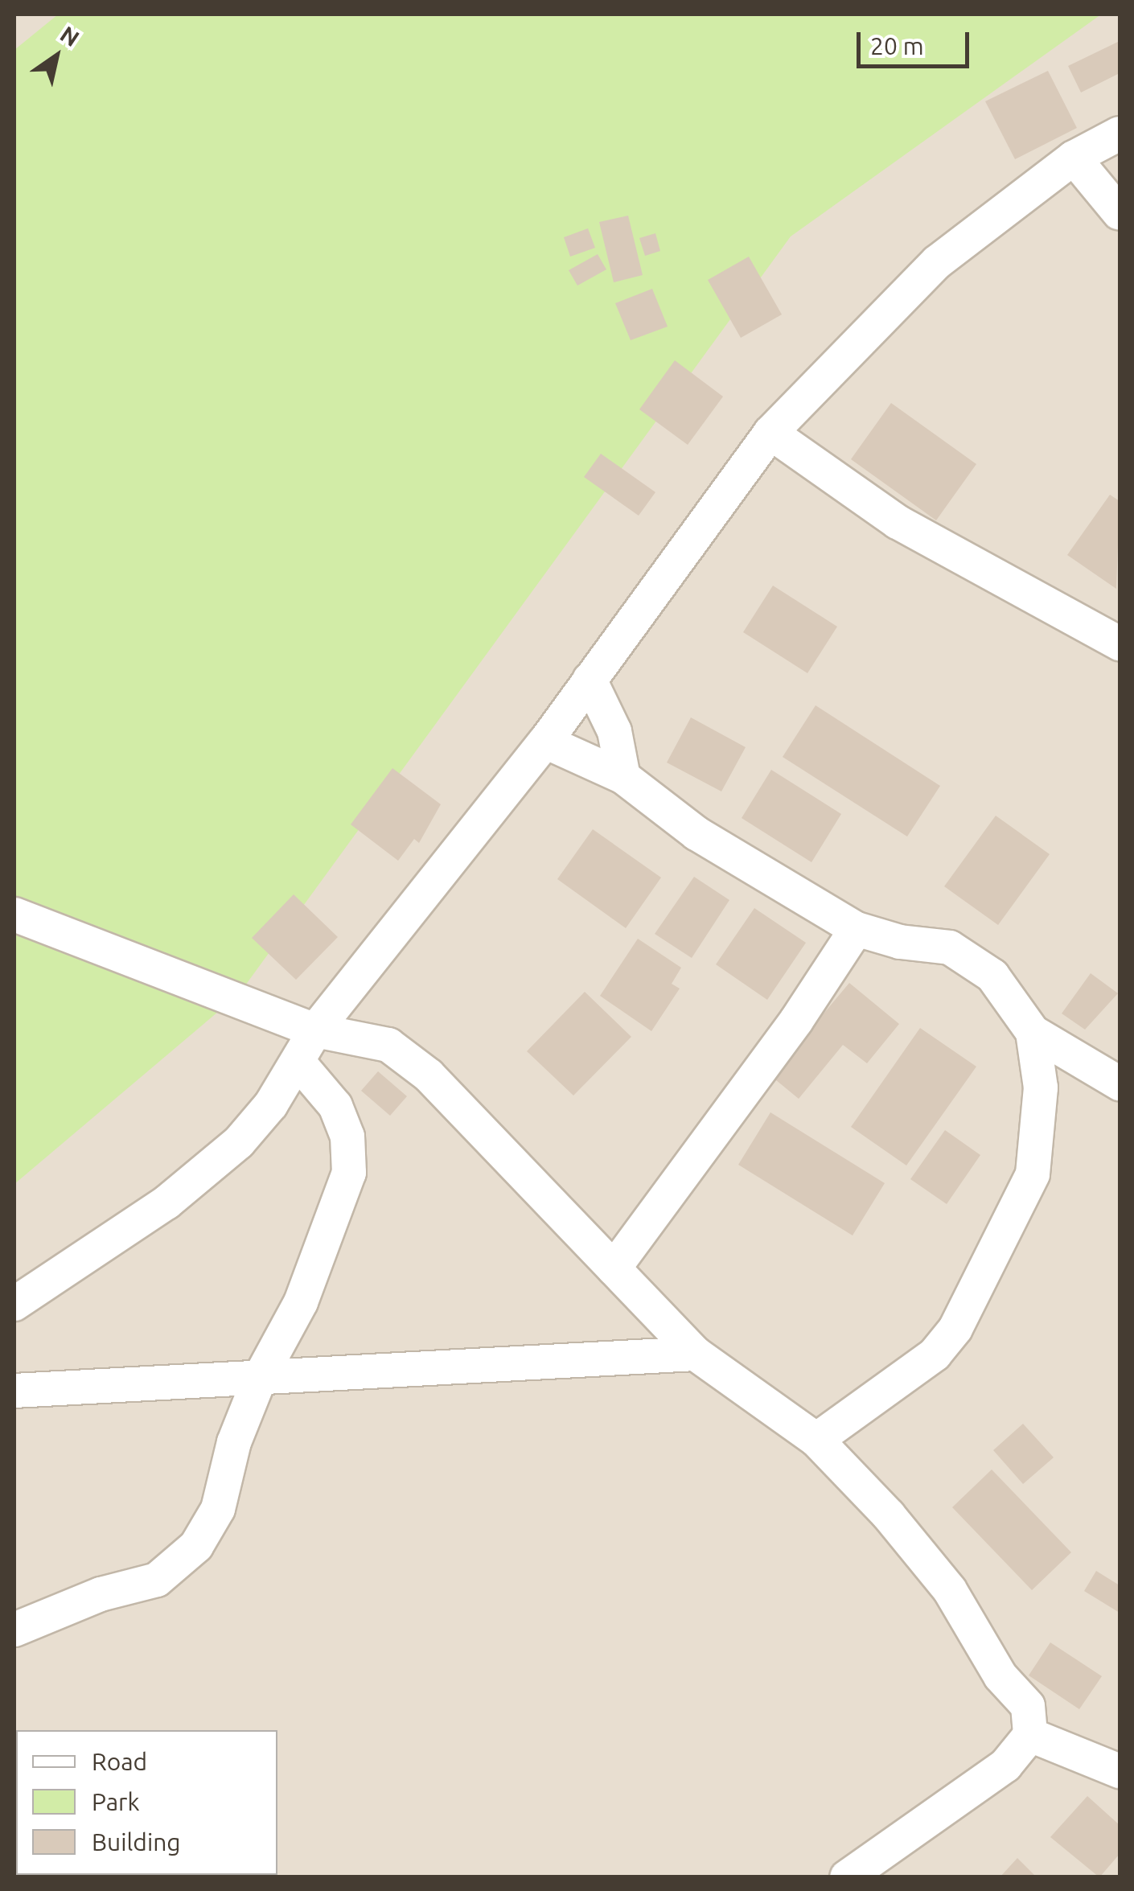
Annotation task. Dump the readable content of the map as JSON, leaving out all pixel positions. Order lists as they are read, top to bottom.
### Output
{
  "legend": ["Road", "Park", "Building"],
  "scale_bar": "20 m",
  "north": "top right"
}
